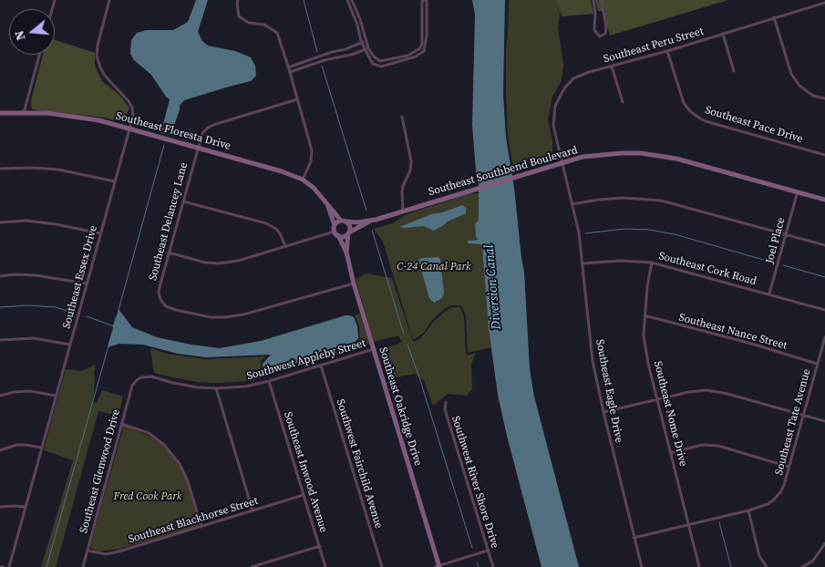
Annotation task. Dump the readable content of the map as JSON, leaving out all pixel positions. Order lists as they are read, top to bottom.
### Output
{
  "streets": {
    "street": [
      "Southeast Peru Street",
      "Southeast Pace Drive",
      "Southeast Floresta Drive",
      "Southeast Southbend Boulevard",
      "Southeast Delancey Lane",
      "Joel Place",
      "Southeast Cork Road",
      "Southeast Essex Drive",
      "Southeast Nance Street",
      "Southwest Appleby Street",
      "Southeast Eagle Drive",
      "Southeast Oakridge Drive",
      "Southeast Nome Drive",
      "Southeast Tate Avenue",
      "Southwest Fairchild Avenue",
      "Southeast Glenwood Drive",
      "Southeast Inwood Avenue",
      "Southwest River Shore Drive",
      "Southeast Blackhorse Street"
    ]
  },
  "crossings": [
    ["Southeast Peru Street", "Southeast Pace Drive"],
    ["Southeast Peru Street", "Southeast Southbend Boulevard"],
    ["Southeast Peru Street", "Southeast Eagle Drive"],
    ["Southeast Floresta Drive", "Southeast Southbend Boulevard"],
    ["Southeast Floresta Drive", "Southeast Delancey Lane"],
    ["Southeast Floresta Drive", "Southeast Essex Drive"],
    ["Southeast Floresta Drive", "Southeast Oakridge Drive"],
    ["Southeast Southbend Boulevard", "Joel Place"],
    ["Southeast Southbend Boulevard", "Southeast Eagle Drive"],
    ["Southeast Southbend Boulevard", "Southeast Oakridge Drive"],
    ["Southeast Delancey Lane", "Southeast Oakridge Drive"],
    ["Joel Place", "Southeast Cork Road"],
    ["Southeast Cork Road", "Southeast Eagle Drive"],
    ["Southeast Cork Road", "Southeast Nome Drive"],
    ["Southeast Nance Street", "Southeast Nome Drive"],
    ["Southeast Nance Street", "Southeast Tate Avenue"],
    ["Southwest Appleby Street", "Southeast Oakridge Drive"],
    ["Southwest Appleby Street", "Southwest Fairchild Avenue"],
    ["Southwest Appleby Street", "Southeast Glenwood Drive"],
    ["Southwest Appleby Street", "Southeast Inwood Avenue"],
    ["Southeast Eagle Drive", "Southeast Tate Avenue"],
    ["Southeast Nome Drive", "Southeast Tate Avenue"],
    ["Southeast Glenwood Drive", "Southeast Blackhorse Street"],
    ["Southeast Inwood Avenue", "Southeast Blackhorse Street"]
  ],
  "water": ["Diversion Canal"],
  "parks": ["C-24 Canal Park", "Fred Cook Park"],
  "north": "left"
}
